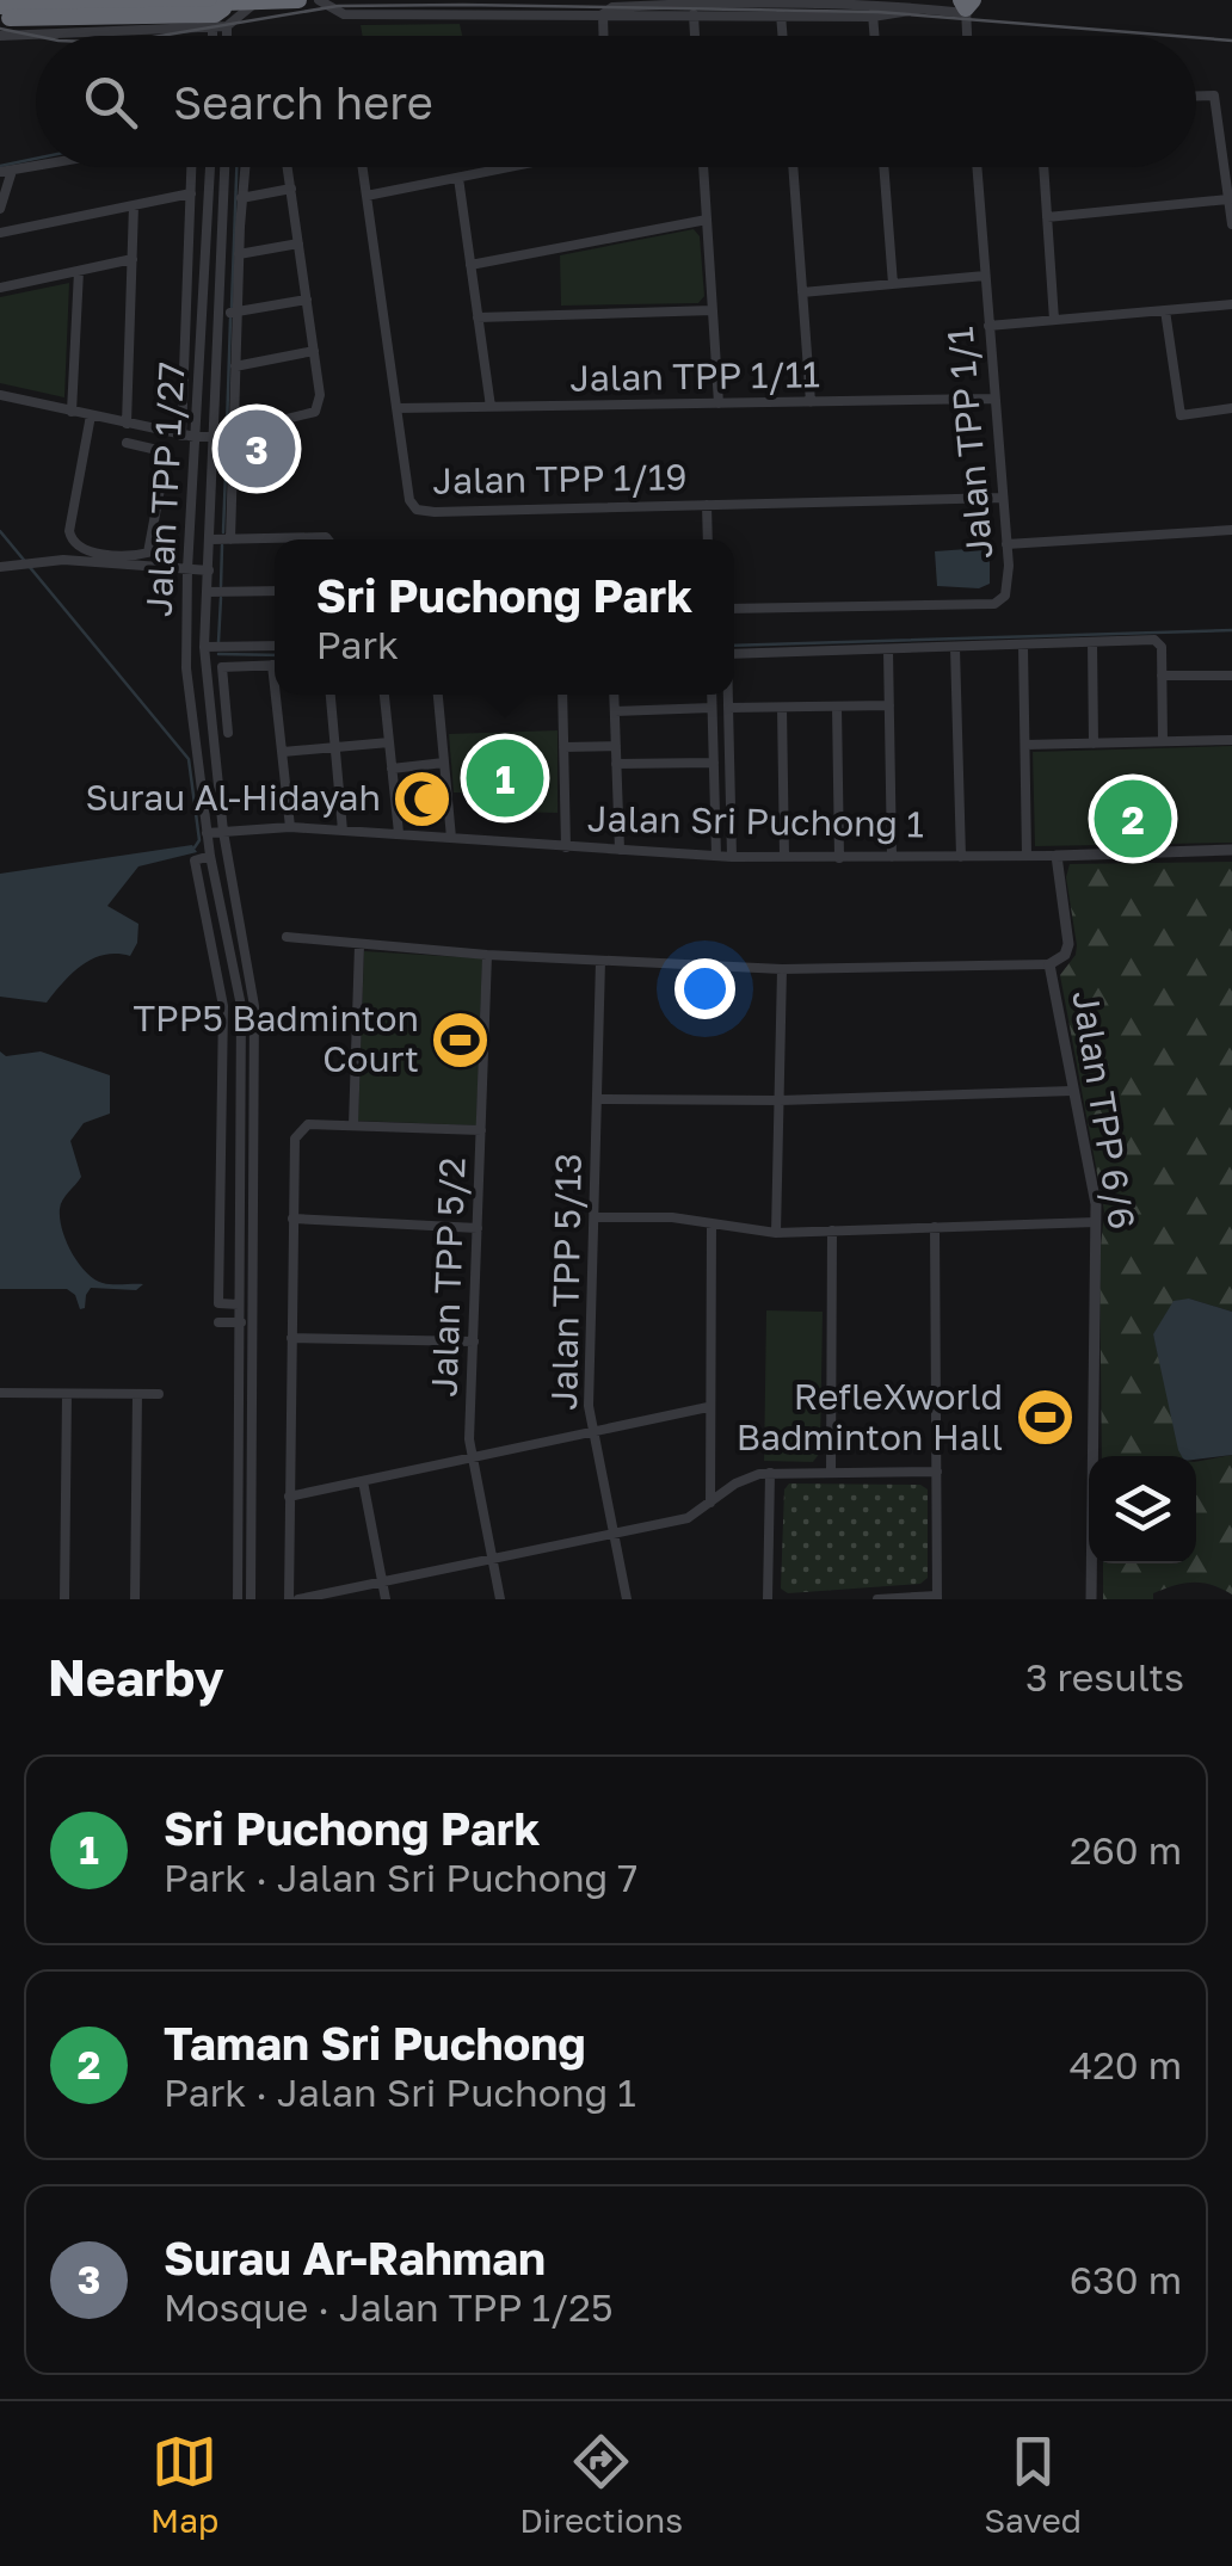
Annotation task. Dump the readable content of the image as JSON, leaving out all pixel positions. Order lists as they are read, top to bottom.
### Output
{
  "streets": {
    "street": [
      "Jalan TPP 1/11",
      "Jalan TPP 1/1",
      "Jalan TPP 1/19",
      "Jalan TPP 1/27",
      "Jalan Sri Puchong 1",
      "Jalan TPP 6/6",
      "Jalan TPP 5/2",
      "Jalan TPP 5/13"
    ]
  },
  "crossings": [
    ["Jalan TPP 1/11", "Jalan TPP 1/1"],
    ["Jalan TPP 1/11", "Jalan TPP 1/19"],
    ["Jalan TPP 1/1", "Jalan TPP 1/19"],
    ["Jalan TPP 1/27", "Jalan Sri Puchong 1"],
    ["Jalan Sri Puchong 1", "Jalan TPP 6/6"]
  ],
  "places": {
    "mosque": ["Surau Al-Hidayah"],
    "sports": ["TPP5 Badminton Court", "RefleXworld Badminton Hall"]
  },
  "page": {
    "search": "Search here",
    "pins": ["3", "1", "2"],
    "popup": ["Sri Puchong Park", "Park"],
    "heading": ["Nearby", "3 results"],
    "list": [
      {
        "mark": "1",
        "name": "Sri Puchong Park",
        "note": "Park · Jalan Sri Puchong 7",
        "value": "260 m"
      },
      {
        "mark": "2",
        "name": "Taman Sri Puchong",
        "note": "Park · Jalan Sri Puchong 1",
        "value": "420 m"
      },
      {
        "mark": "3",
        "name": "Surau Ar-Rahman",
        "note": "Mosque · Jalan TPP 1/25",
        "value": "630 m"
      }
    ],
    "nav": ["Map", "Directions", "Saved"]
  }
}
